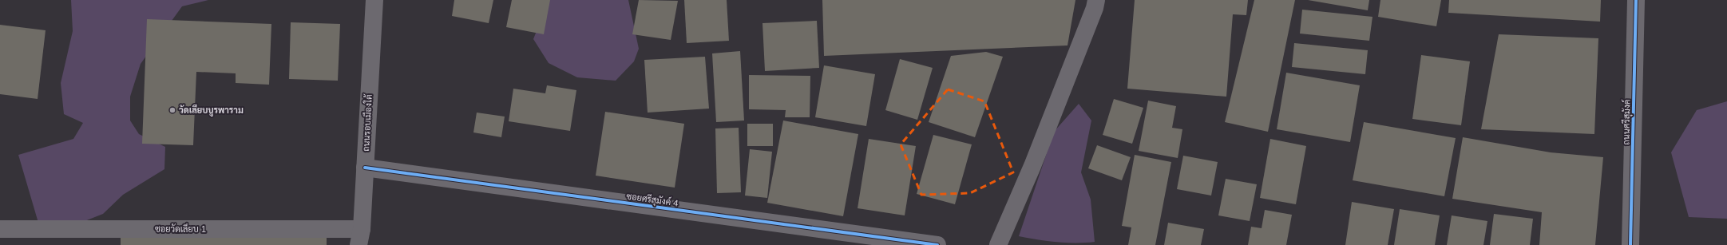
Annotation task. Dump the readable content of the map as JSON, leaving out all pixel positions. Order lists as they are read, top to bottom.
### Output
{
  "streets": {
    "street": [
      "ถนนศรีสุมังค์",
      "ถนนรอบเมืองใต้",
      "ซอยศรีสุมังค์ 4",
      "ซอยวัดเลียบ 1"
    ]
  },
  "crossings": [
    ["ถนนรอบเมืองใต้", "ซอยศรีสุมังค์ 4"],
    ["ถนนรอบเมืองใต้", "ซอยวัดเลียบ 1"]
  ],
  "places": ["วัดเลียบบูรพาราม"]
}
